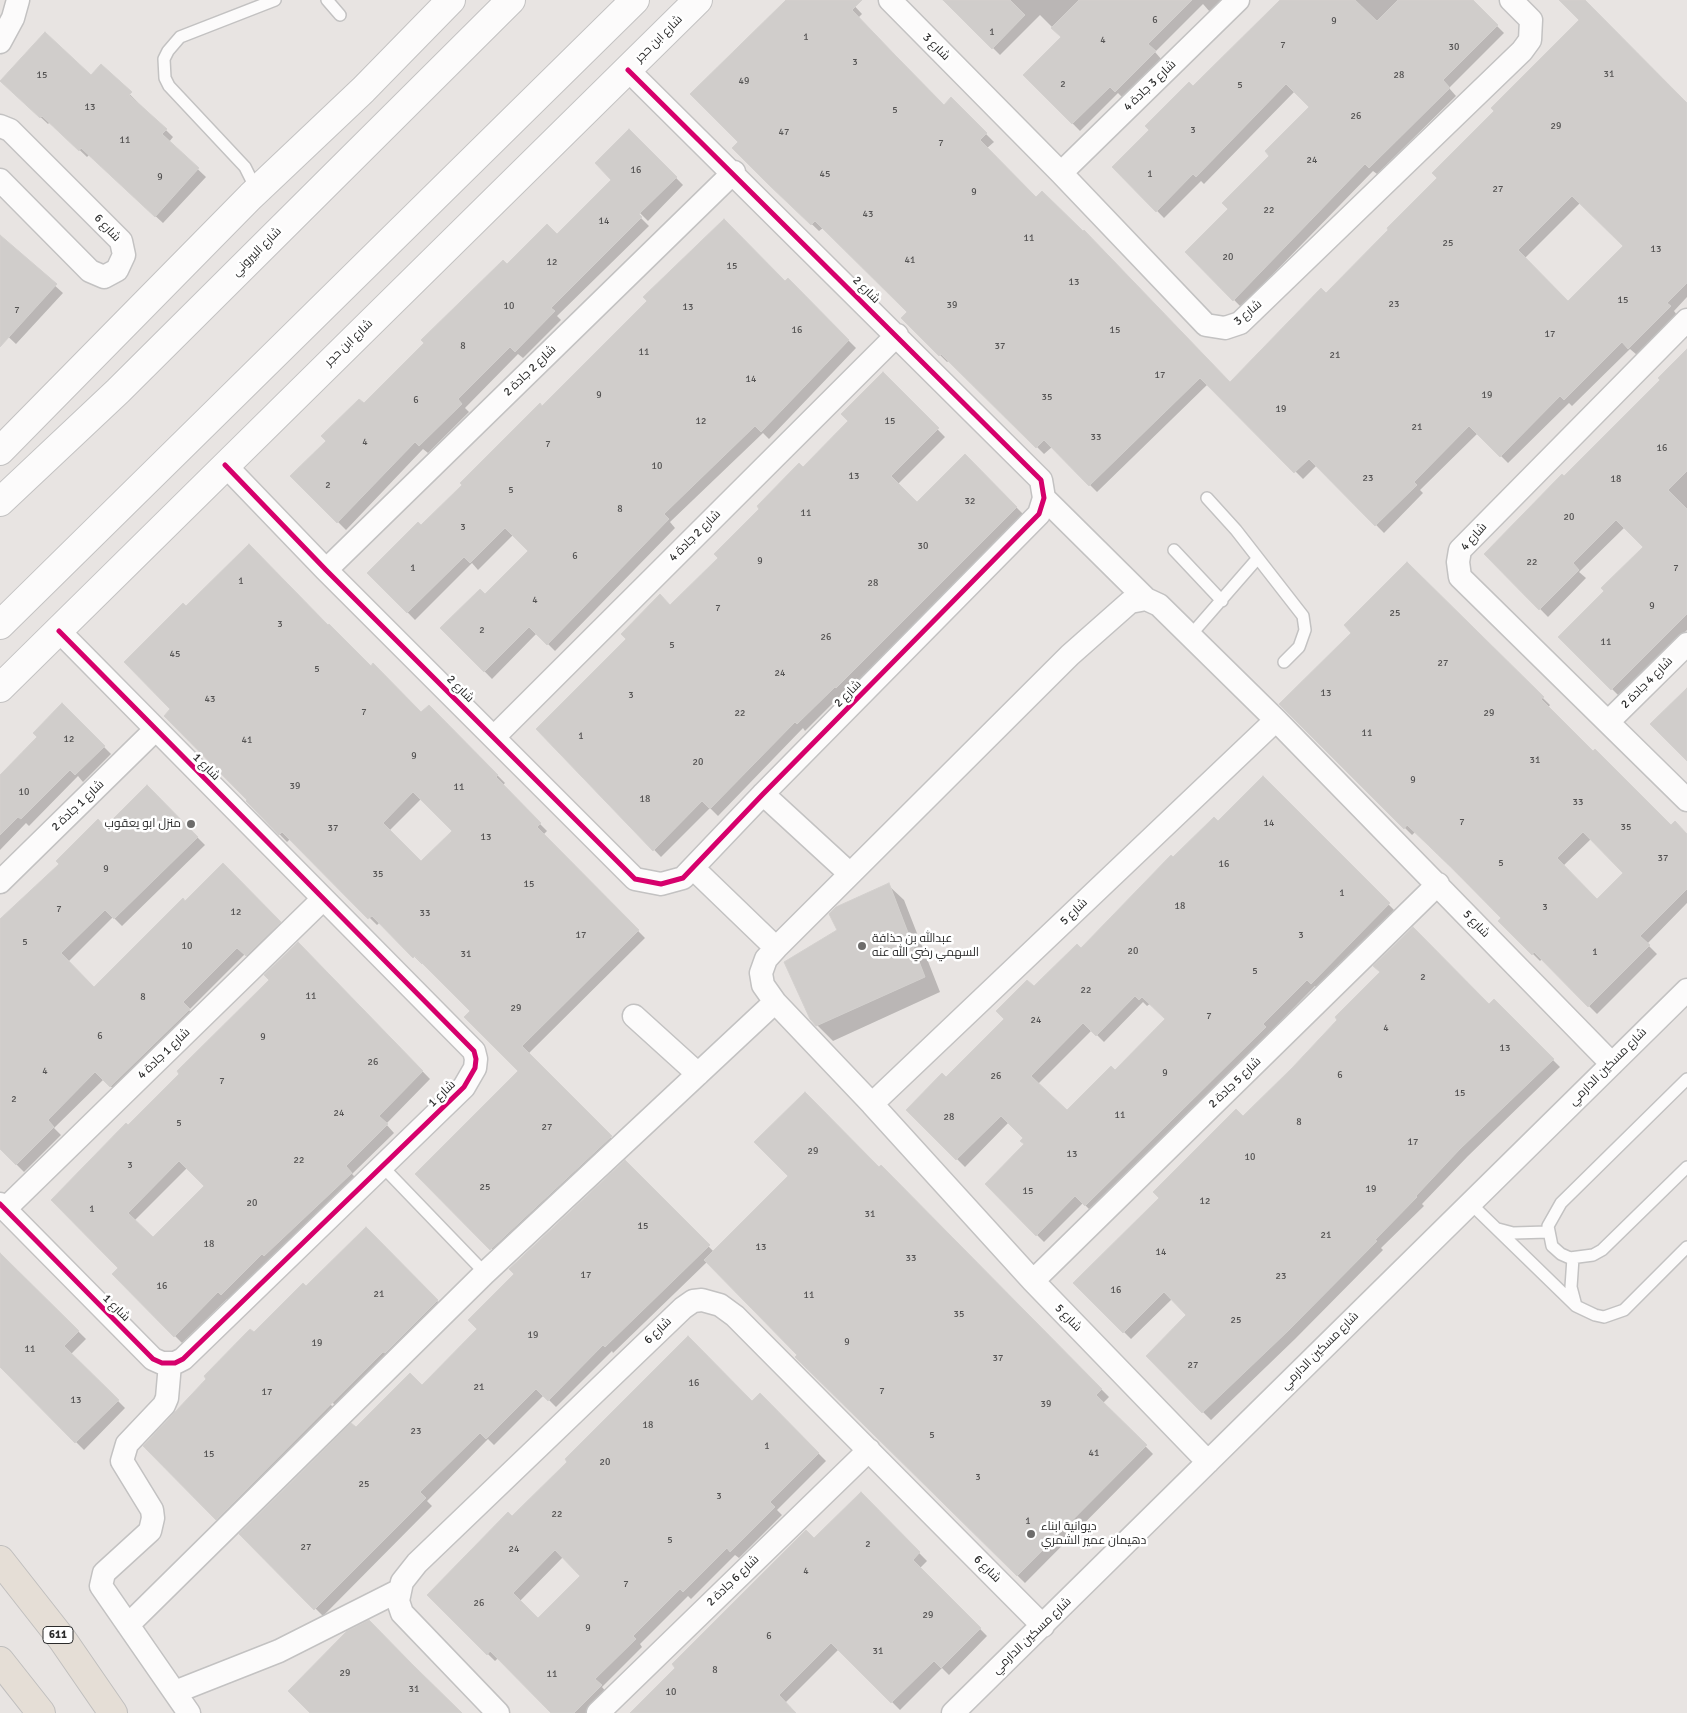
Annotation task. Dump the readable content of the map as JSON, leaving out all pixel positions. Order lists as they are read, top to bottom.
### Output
{
  "streets": {
    "main road": ["شارع ابن حجر", "شارع البيروني", "611"],
    "street": [
      "شارع 3",
      "شارع 3 جادة 4",
      "شارع 6",
      "شارع 2",
      "شارع 2 جادة 2",
      "شارع 2 جادة 4",
      "شارع 4",
      "شارع 4 جادة 2",
      "شارع 1",
      "شارع 1 جادة 2",
      "شارع 5",
      "شارع 1 جادة 4",
      "شارع مسكين الدارمي",
      "شارع 5 جادة 2",
      "شارع 6 جادة 2"
    ]
  },
  "crossings": [
    ["شارع ابن حجر", "شارع 2"],
    ["شارع ابن حجر", "شارع 1"],
    ["شارع 3", "شارع 3 جادة 4"],
    ["شارع 6", "شارع مسكين الدارمي"],
    ["شارع 6", "شارع 6 جادة 2"],
    ["شارع 2", "شارع 2 جادة 2"],
    ["شارع 2", "شارع 2 جادة 4"],
    ["شارع 2", "شارع 5"],
    ["شارع 4", "شارع 4 جادة 2"],
    ["شارع 1", "شارع 1 جادة 2"],
    ["شارع 1", "شارع 1 جادة 4"],
    ["شارع 5", "شارع مسكين الدارمي"],
    ["شارع 5", "شارع 5 جادة 2"]
  ],
  "places": ["منزل ابو يعقوب", "عبدالله بن حذافة السهمي رضي الله عنه", "ديوانية ابناء دهيمان عمير الشمري"],
  "house_numbers": [
    "6",
    "9",
    "1",
    "1",
    "4",
    "7",
    "30",
    "3",
    "31",
    "15",
    "28",
    "49",
    "2",
    "5",
    "13",
    "5",
    "26",
    "29",
    "3",
    "47",
    "11",
    "7",
    "24",
    "16",
    "45",
    "1",
    "9",
    "27",
    "9",
    "22",
    "43",
    "14",
    "11",
    "25",
    "13",
    "20",
    "41",
    "12",
    "15",
    "13",
    "15",
    "23",
    "39",
    "10",
    "13",
    "7",
    "16",
    "15",
    "17",
    "8",
    "37",
    "11",
    "21",
    "17",
    "14",
    "9",
    "19",
    "35",
    "6",
    "19",
    "12",
    "15",
    "21",
    "33",
    "4",
    "7",
    "16",
    "10",
    "13",
    "23",
    "18",
    "2",
    "5",
    "32",
    "8",
    "11",
    "20",
    "3",
    "30",
    "6",
    "9",
    "22",
    "1",
    "7",
    "1",
    "28",
    "4",
    "9",
    "7",
    "25",
    "3",
    "2",
    "26",
    "11",
    "5",
    "45",
    "27",
    "5",
    "24",
    "13",
    "3",
    "43",
    "7",
    "22",
    "29",
    "11",
    "1",
    "12",
    "41",
    "9",
    "31",
    "20",
    "9",
    "39",
    "11",
    "10",
    "18",
    "33",
    "7",
    "14",
    "35",
    "37",
    "13",
    "37",
    "5",
    "16",
    "9",
    "35",
    "15",
    "1",
    "18",
    "3",
    "7",
    "12",
    "33",
    "17",
    "3",
    "5",
    "10",
    "20",
    "1",
    "31",
    "5",
    "2",
    "22",
    "11",
    "8",
    "29",
    "7",
    "24",
    "4",
    "6",
    "9",
    "13",
    "26",
    "4",
    "9",
    "6",
    "26",
    "7",
    "15",
    "2",
    "24",
    "11",
    "28",
    "8",
    "5",
    "27",
    "17",
    "29",
    "13",
    "10",
    "22",
    "3",
    "25",
    "19",
    "15",
    "12",
    "20",
    "1",
    "31",
    "15",
    "21",
    "18",
    "13",
    "14",
    "33",
    "17",
    "23",
    "16",
    "16",
    "21",
    "11",
    "35",
    "25",
    "19",
    "9",
    "19",
    "11",
    "37",
    "27",
    "16",
    "21",
    "7",
    "17",
    "13",
    "39",
    "18",
    "23",
    "5",
    "1",
    "41",
    "15",
    "20",
    "3",
    "25",
    "3",
    "22",
    "1",
    "5",
    "2",
    "27",
    "24",
    "4",
    "7",
    "26",
    "29",
    "9",
    "6",
    "31",
    "8",
    "29",
    "11",
    "31",
    "10"
  ]
}
